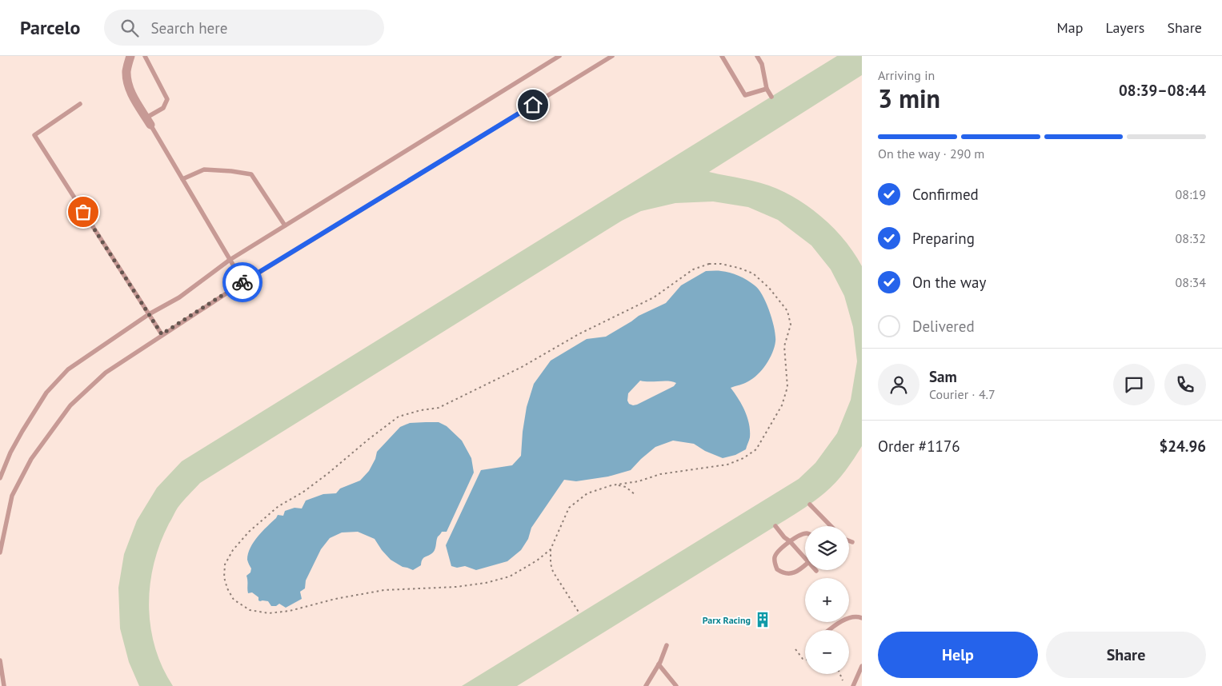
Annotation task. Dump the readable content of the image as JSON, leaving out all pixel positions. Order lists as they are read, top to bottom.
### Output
{
  "places": {
    "building": ["Parx Racing"]
  },
  "page": {
    "header": "Parcelo",
    "search": "Search here",
    "nav": ["Map", "Layers", "Share"],
    "heading": ["3 min", "Arriving in", "08:39–08:44"],
    "panel": [
      "Sam",
      "Courier · 4.7",
      "Order #1176",
      "$24.96"
    ],
    "bar": "On the way · 290 m",
    "list": [
      ["Confirmed", "08:19"],
      ["Preparing", "08:32"],
      ["On the way", "08:34"],
      "Delivered"
    ],
    "map_buttons": ["+", "−"],
    "buttons": ["Help", "Share"]
  }
}
